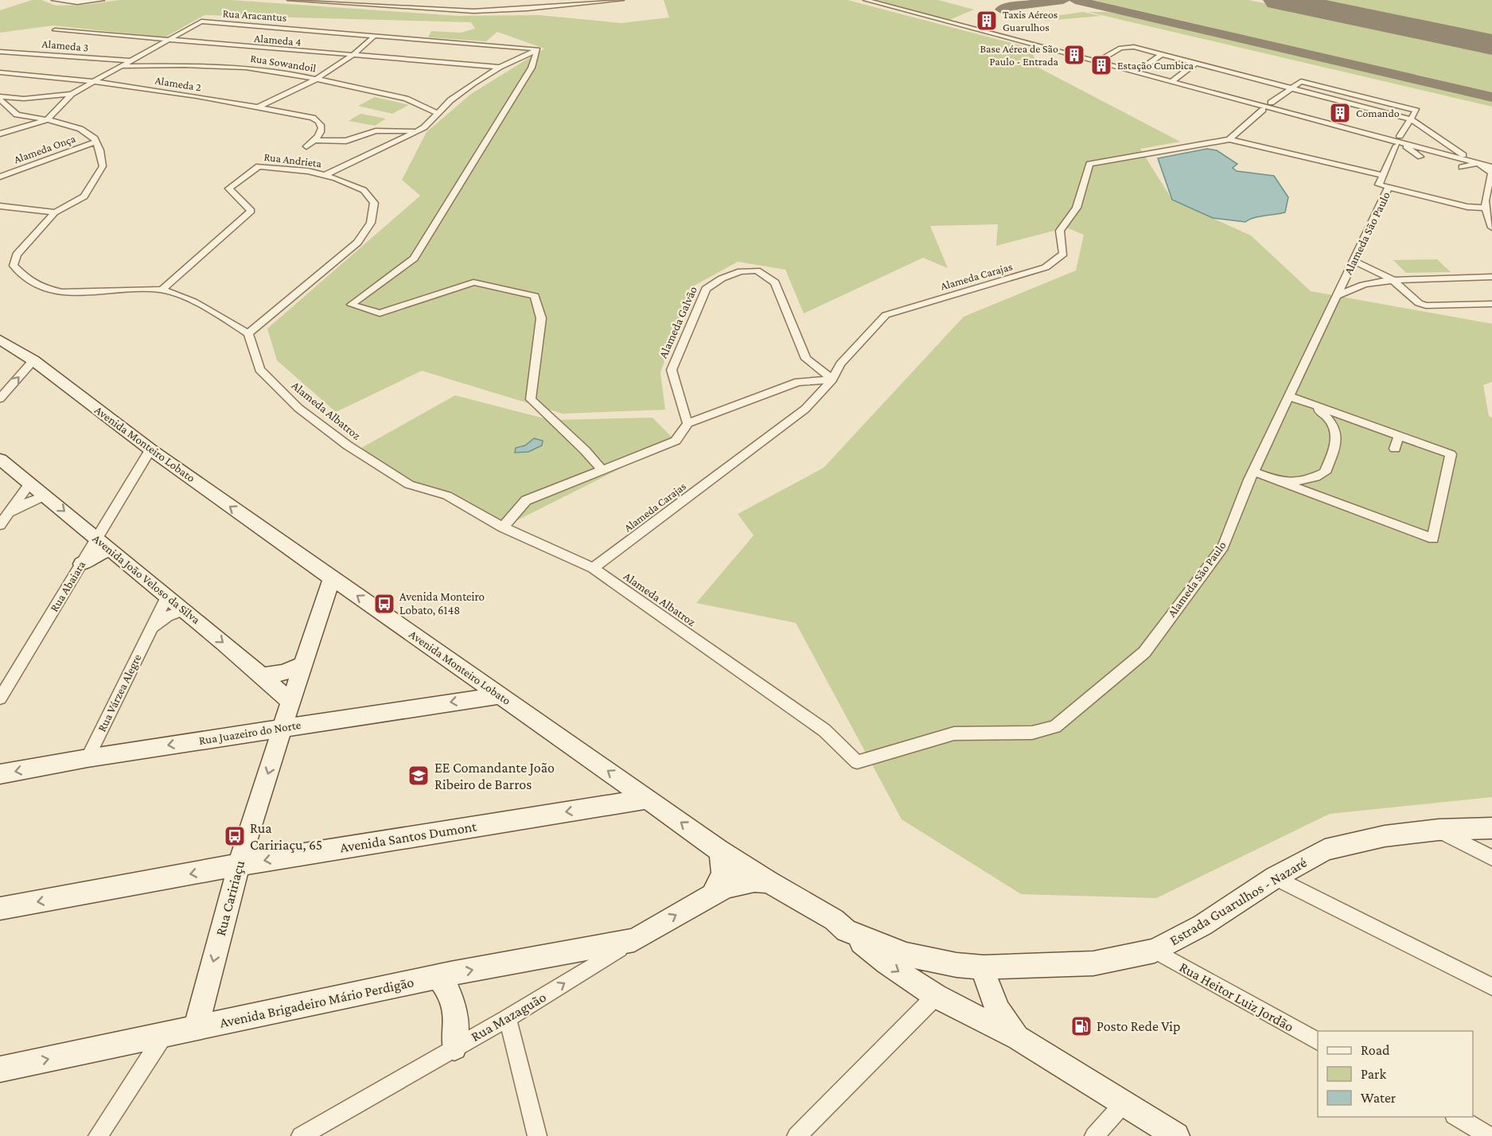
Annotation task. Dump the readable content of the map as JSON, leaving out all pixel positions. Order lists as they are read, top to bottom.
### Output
{
  "streets": {
    "main road": [
      "Avenida Monteiro Lobato",
      "Avenida João Veloso da Silva",
      "Rua Juazeiro do Norte",
      "Avenida Santos Dumont",
      "Rua Caririaçu",
      "Estrada Guarulhos - Nazaré",
      "Avenida Brigadeiro Mário Perdigão",
      "Rua Mazaguão"
    ],
    "street": [
      "Rua Aracantus",
      "Alameda 4",
      "Alameda 3",
      "Rua Sowandoil",
      "Alameda 2",
      "Alameda Onça",
      "Rua Andrieta",
      "Alameda São Paulo",
      "Alameda Carajas",
      "Alameda Galvão",
      "Alameda Albatroz",
      "Rua Abaiara",
      "Rua Várzea Alegre",
      "Rua Heitor Luiz Jordão"
    ]
  },
  "crossings": [
    ["Rua Aracantus", "Alameda 4"],
    ["Rua Aracantus", "Alameda 3"],
    ["Rua Aracantus", "Rua Sowandoil"],
    ["Rua Aracantus", "Alameda 2"],
    ["Rua Andrieta", "Alameda Albatroz"],
    ["Alameda São Paulo", "Alameda Albatroz"],
    ["Alameda Carajas", "Alameda Galvão"],
    ["Alameda Carajas", "Alameda Albatroz"],
    ["Avenida Monteiro Lobato", "Rua Abaiara"],
    ["Avenida Monteiro Lobato", "Rua Juazeiro do Norte"],
    ["Avenida Monteiro Lobato", "Avenida Santos Dumont"],
    ["Avenida Monteiro Lobato", "Rua Caririaçu"],
    ["Avenida Monteiro Lobato", "Estrada Guarulhos - Nazaré"],
    ["Avenida Monteiro Lobato", "Rua Mazaguão"],
    ["Avenida João Veloso da Silva", "Rua Abaiara"],
    ["Avenida João Veloso da Silva", "Rua Várzea Alegre"],
    ["Avenida João Veloso da Silva", "Rua Caririaçu"],
    ["Rua Várzea Alegre", "Rua Juazeiro do Norte"],
    ["Rua Juazeiro do Norte", "Rua Caririaçu"],
    ["Avenida Santos Dumont", "Rua Caririaçu"],
    ["Rua Caririaçu", "Avenida Brigadeiro Mário Perdigão"],
    ["Estrada Guarulhos - Nazaré", "Rua Heitor Luiz Jordão"],
    ["Avenida Brigadeiro Mário Perdigão", "Rua Mazaguão"]
  ],
  "one_way": [
    "Avenida Monteiro Lobato",
    "Avenida João Veloso da Silva",
    "Rua Juazeiro do Norte",
    "Avenida Santos Dumont",
    "Rua Caririaçu",
    "Avenida Brigadeiro Mário Perdigão",
    "Rua Mazaguão"
  ],
  "places": {
    "building": [
      "Taxis Aéreos Guarulhos",
      "Base Aérea de São Paulo - Entrada",
      "Estação Cumbica",
      "Comando"
    ],
    "bus stop": ["Avenida Monteiro Lobato, 6148", "Rua Caririaçu, 65"],
    "school or university": ["EE Comandante João Ribeiro de Barros"],
    "fuel station": ["Posto Rede Vip"]
  },
  "legend": ["Road", "Park", "Water"]
}
